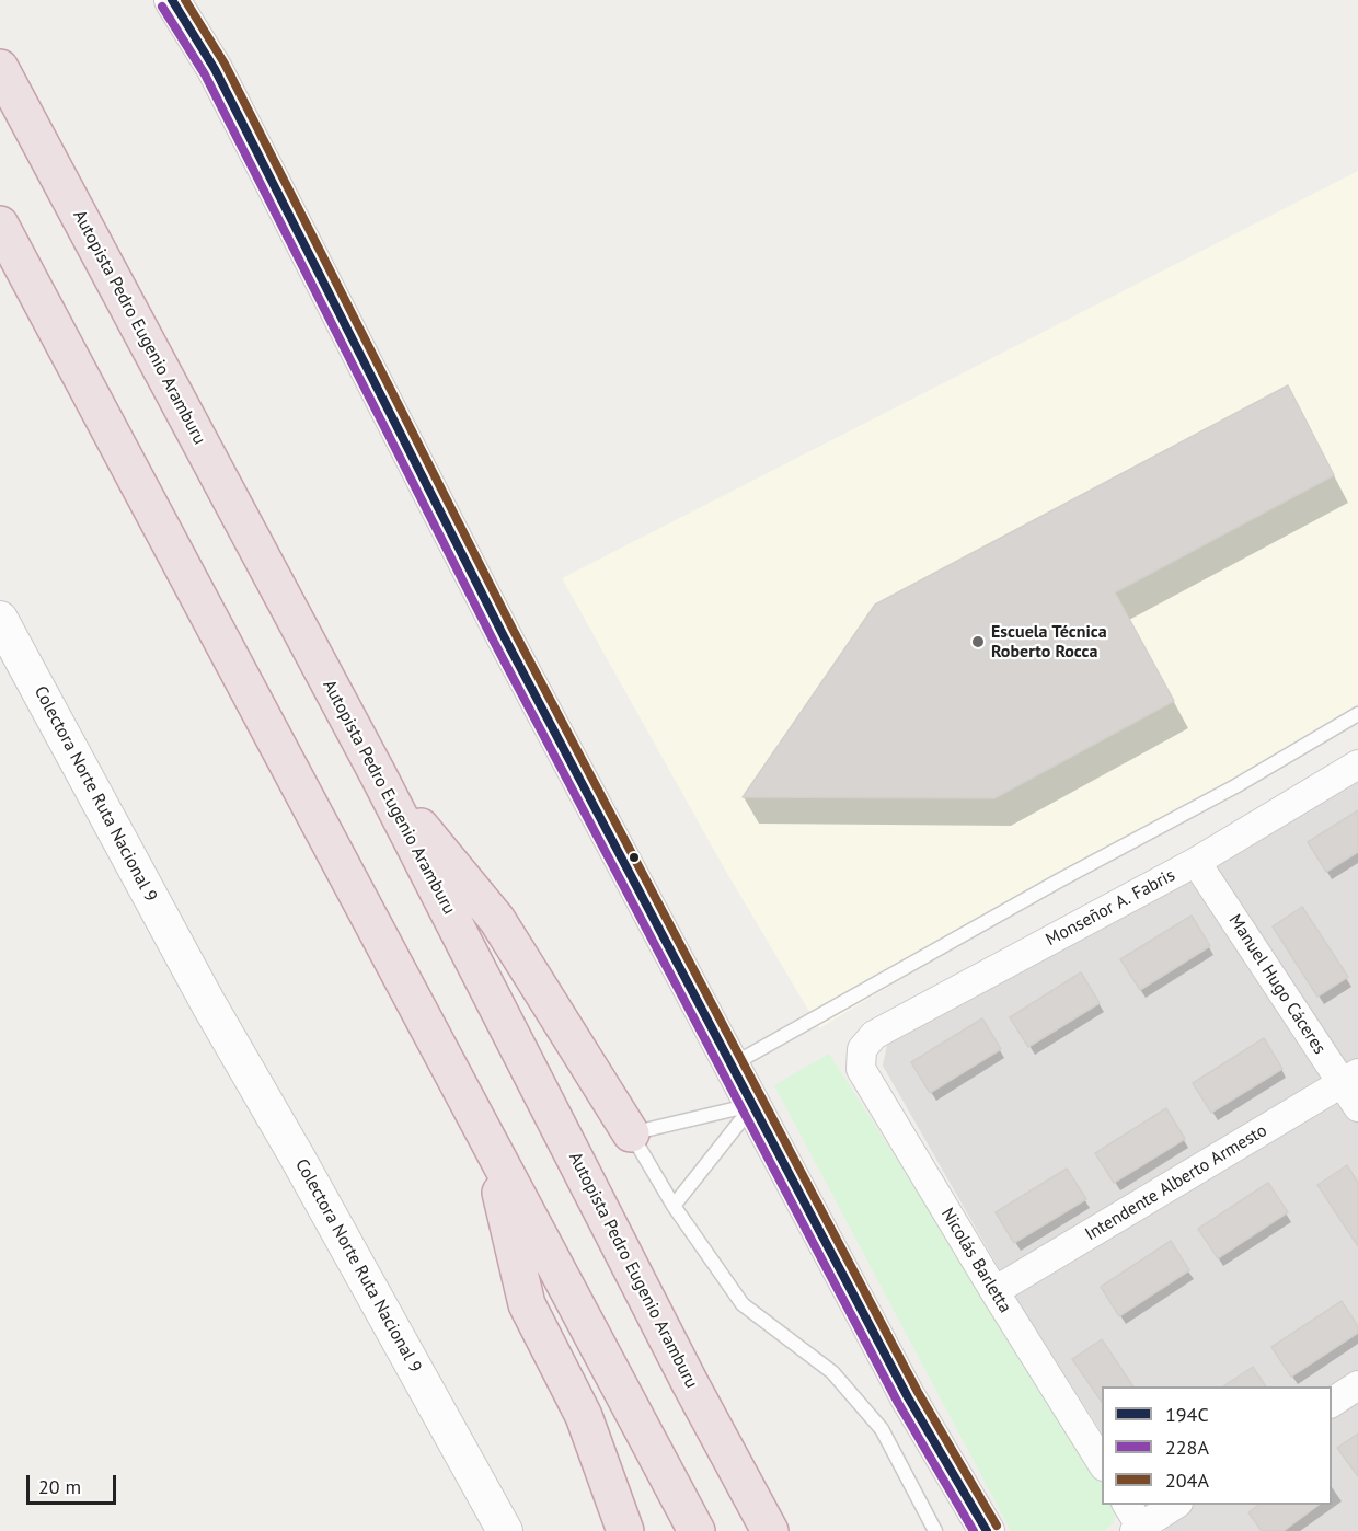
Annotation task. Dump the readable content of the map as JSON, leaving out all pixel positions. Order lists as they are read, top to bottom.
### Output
{
  "streets": {
    "highway": ["Autopista Pedro Eugenio Aramburu"],
    "street": [
      "Colectora Norte Ruta Nacional 9",
      "Monseñor A. Fabris",
      "Manuel Hugo Cáceres",
      "Intendente Alberto Armesto",
      "Nicolás Barletta"
    ]
  },
  "crossings": [
    ["Monseñor A. Fabris", "Manuel Hugo Cáceres"],
    ["Monseñor A. Fabris", "Nicolás Barletta"],
    ["Manuel Hugo Cáceres", "Intendente Alberto Armesto"],
    ["Intendente Alberto Armesto", "Nicolás Barletta"]
  ],
  "places": ["Escuela Técnica Roberto Rocca"],
  "lines": ["transit line 194C", "transit line 204A", "transit line 228A"],
  "legend": ["194C", "228A", "204A"],
  "scale_bar": "20 m"
}
